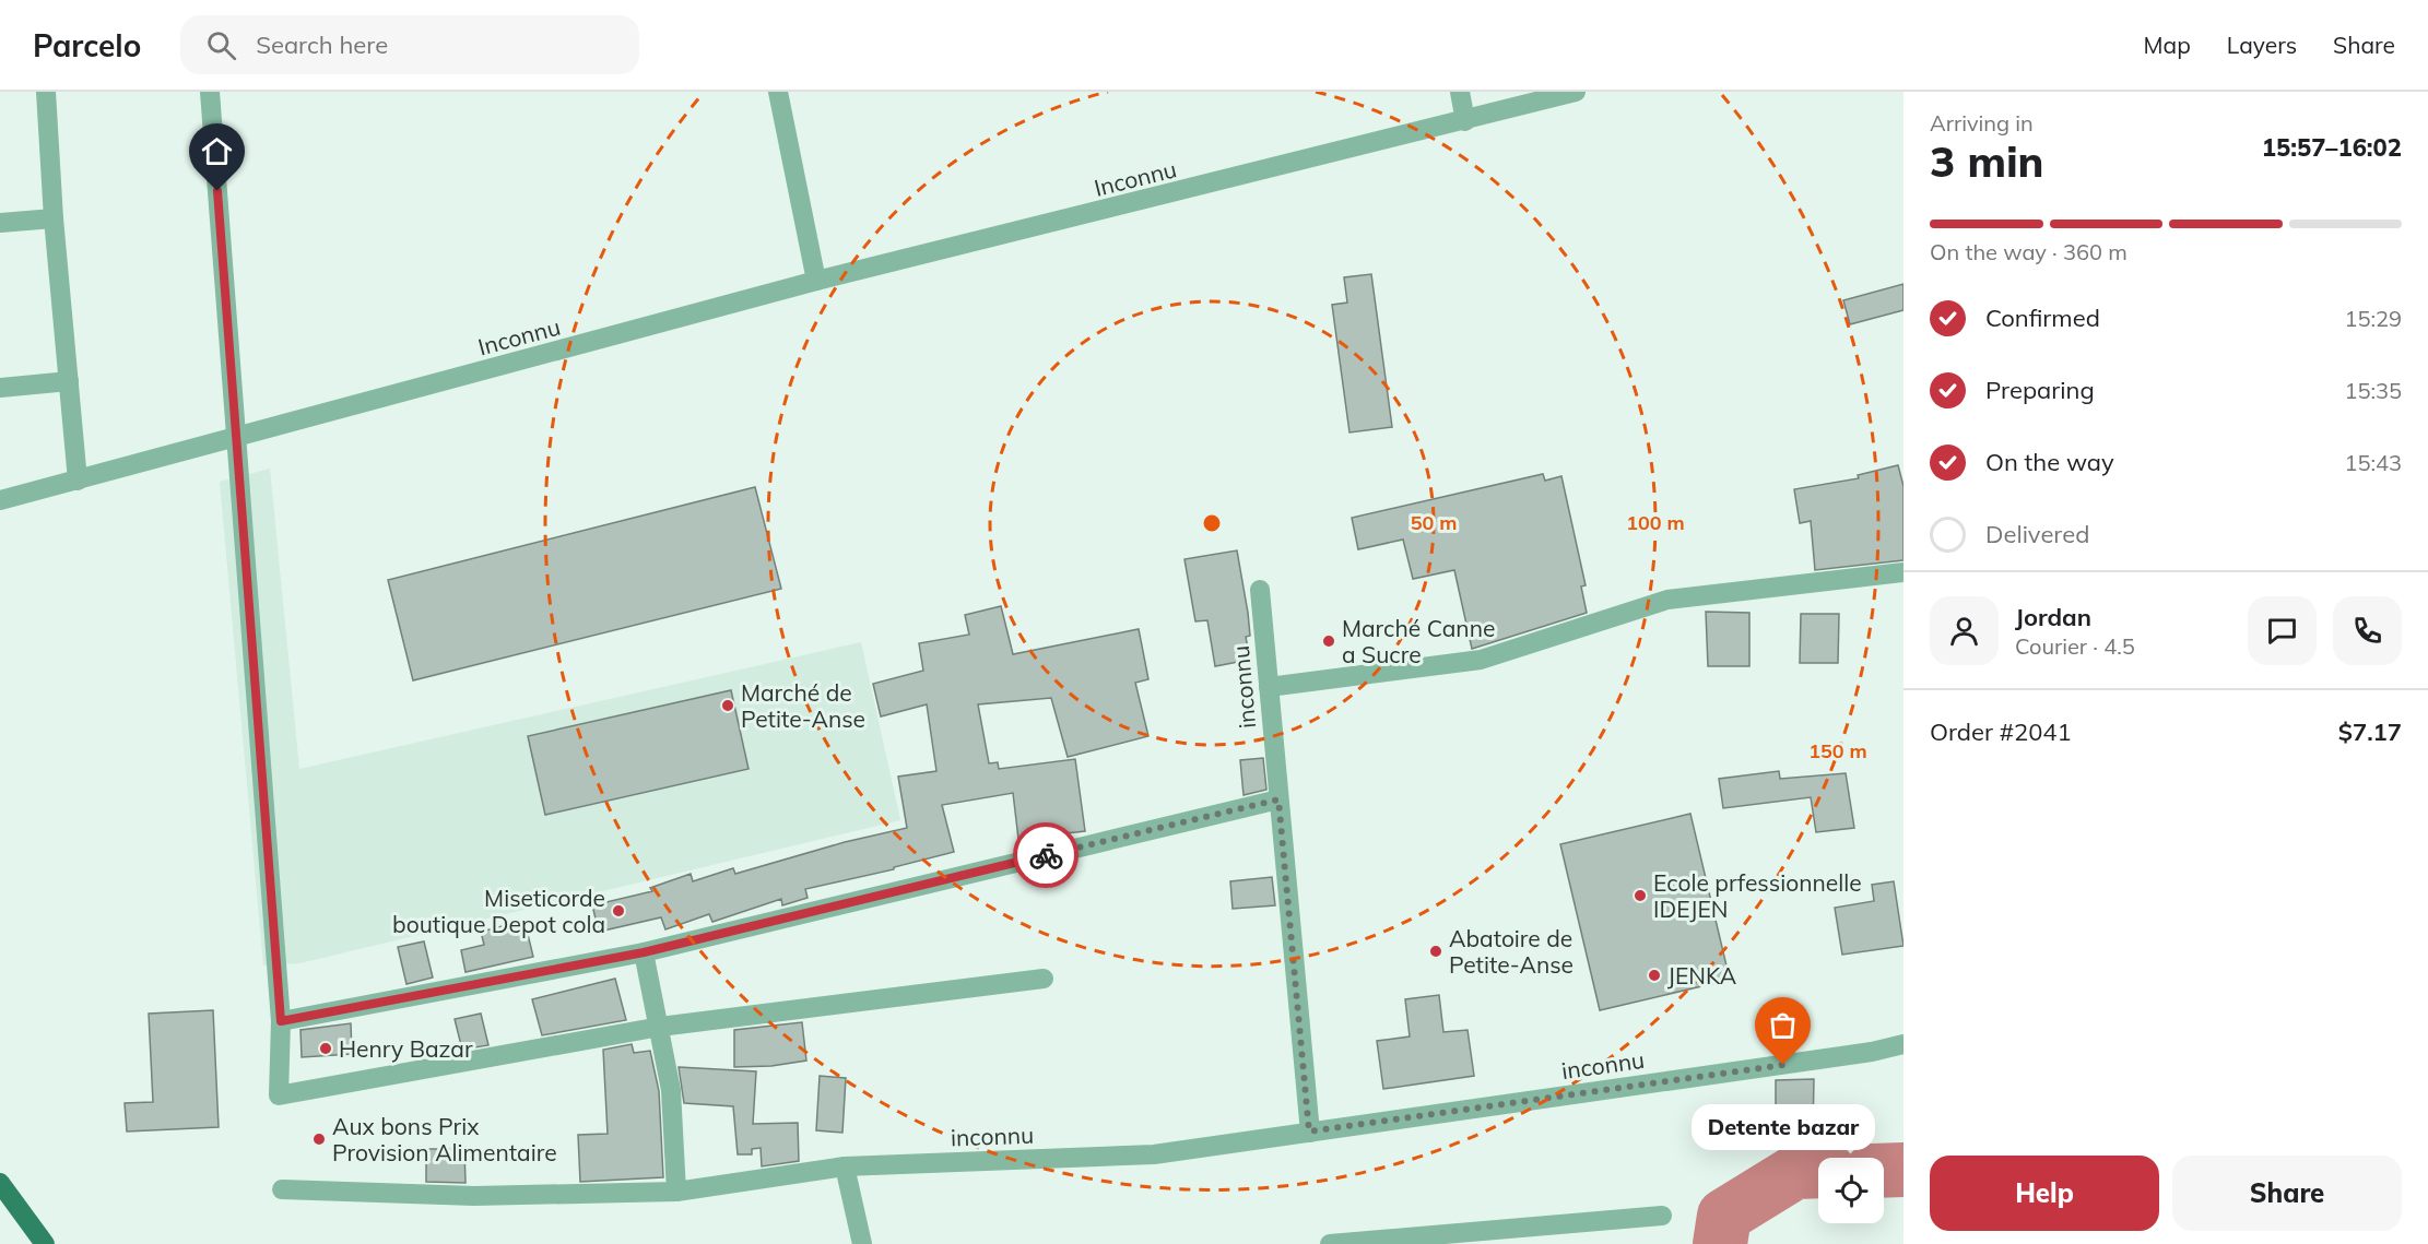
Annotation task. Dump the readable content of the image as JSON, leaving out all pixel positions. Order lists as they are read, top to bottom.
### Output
{
  "streets": {
    "street": ["Inconnu", "inconnu"]
  },
  "places": [
    "Marché Canne a Sucre",
    "Marché de Petite-Anse",
    "Ecole prfessionnelle IDEJEN",
    "Miseticorde boutique Depot cola",
    "Abatoire de Petite-Anse",
    "JENKA",
    "Henry Bazar",
    "Detente bazar",
    "Aux bons Prix Provision Alimentaire"
  ],
  "page": {
    "header": "Parcelo",
    "search": "Search here",
    "nav": ["Map", "Layers", "Share"],
    "heading": ["3 min", "Arriving in", "15:57–16:02"],
    "panel": [
      "Jordan",
      "Courier · 4.5",
      "Order #2041",
      "$7.17"
    ],
    "bar": "On the way · 360 m",
    "list": [
      ["Confirmed", "15:29"],
      ["Preparing", "15:35"],
      ["On the way", "15:43"],
      "Delivered"
    ],
    "bubble": "Detente bazar",
    "buttons": ["Help", "Share"]
  },
  "rings": ["50 m", "100 m", "150 m"]
}
